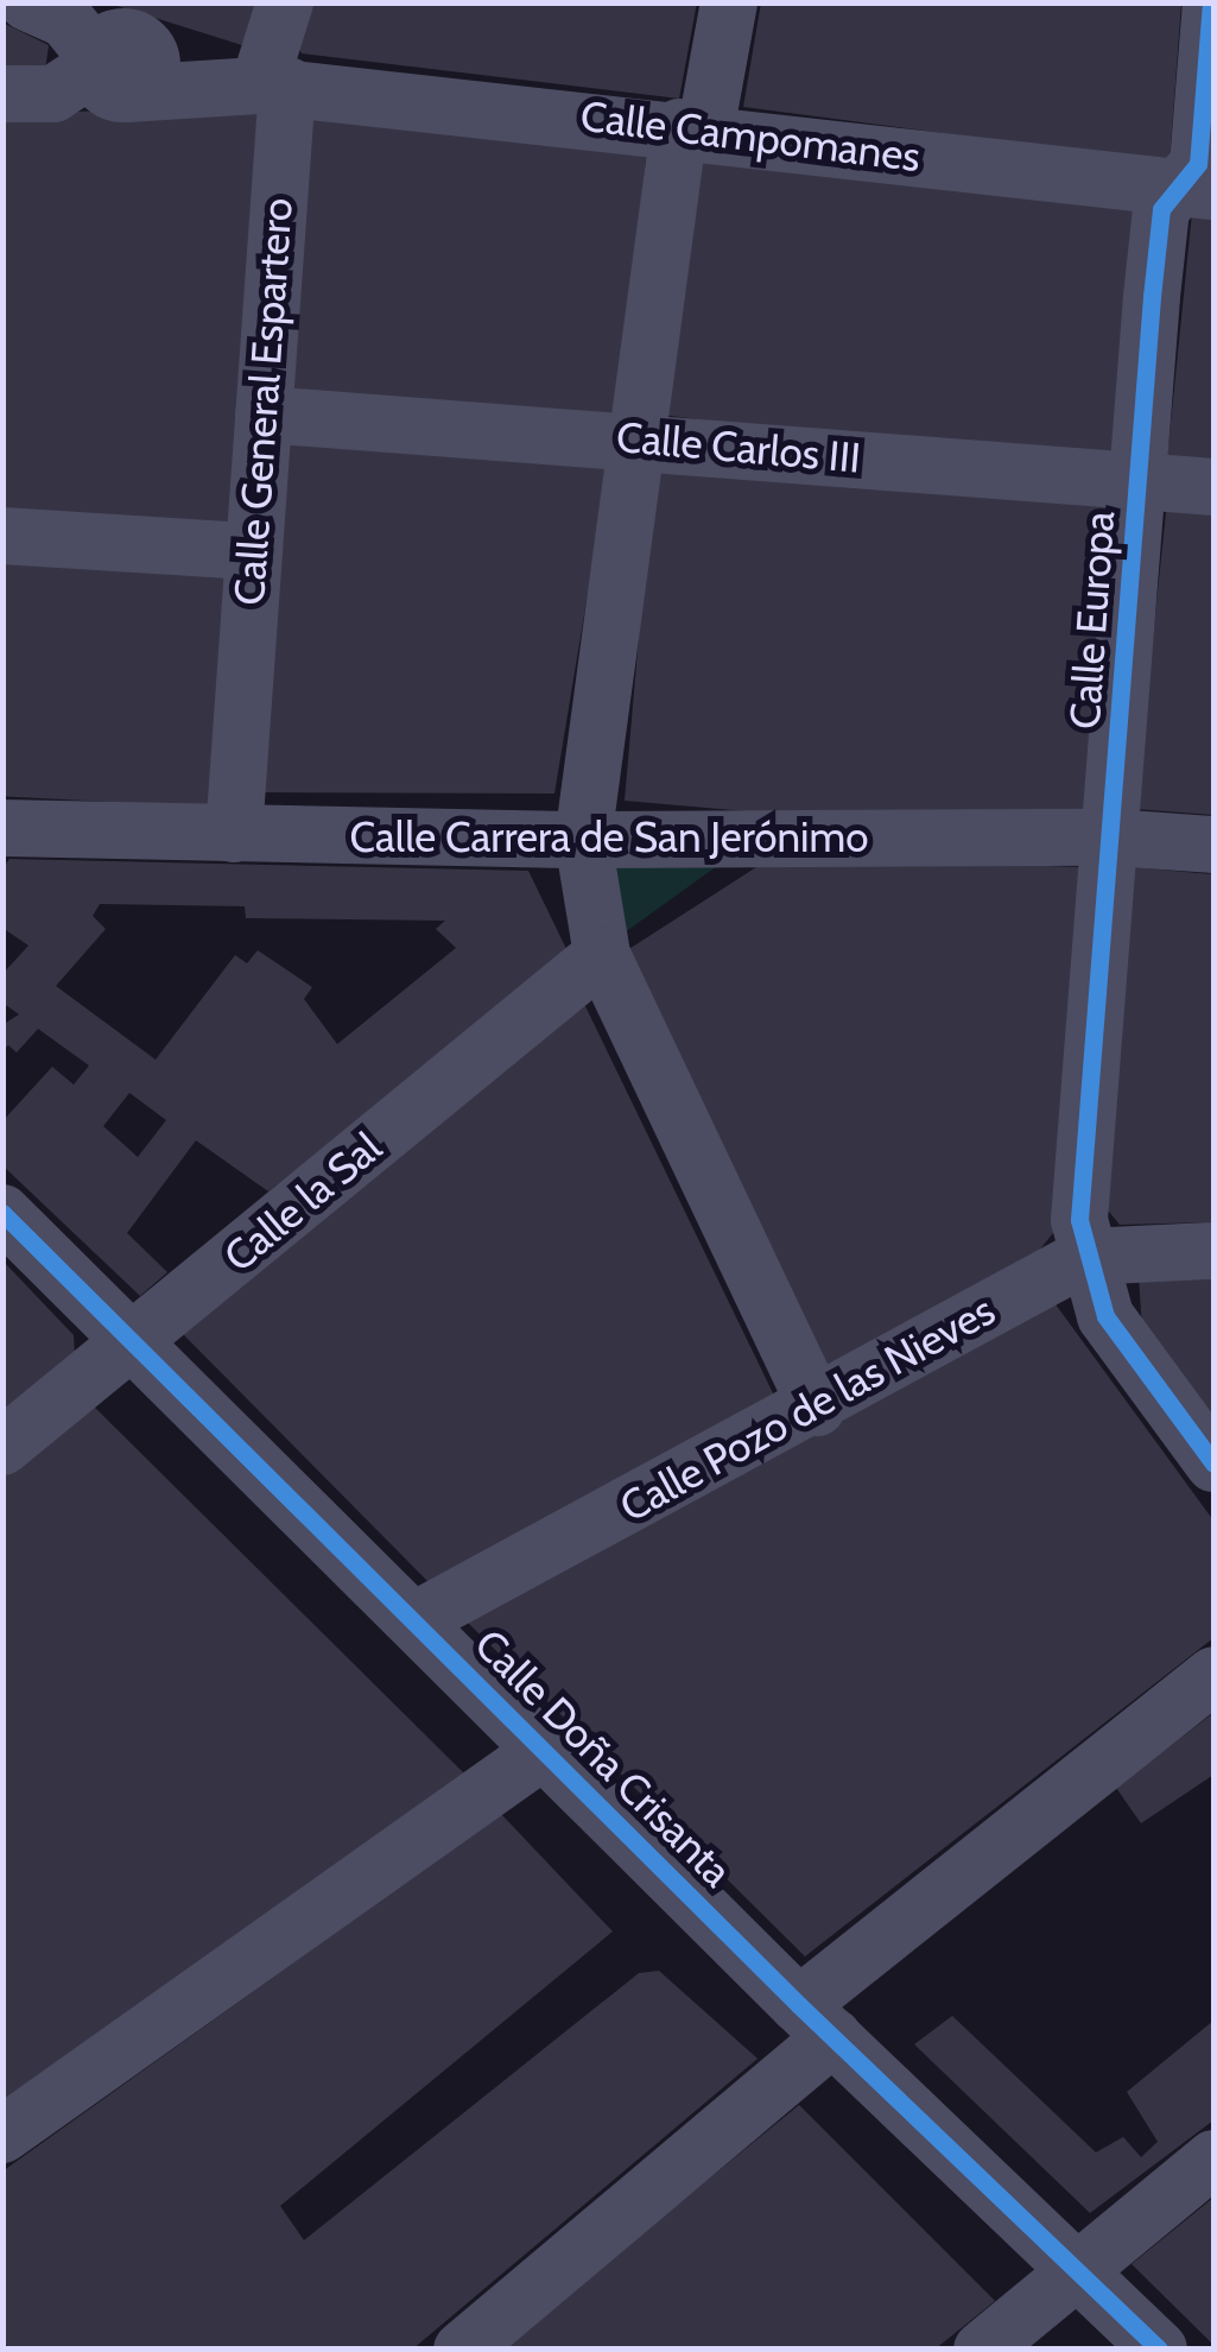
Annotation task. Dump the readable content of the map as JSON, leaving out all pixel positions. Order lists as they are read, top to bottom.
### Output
{
  "streets": {
    "street": [
      "Calle Campomanes",
      "Calle General Espartero",
      "Calle Carlos III",
      "Calle Europa",
      "Calle Carrera de San Jerónimo",
      "Calle la Sal",
      "Calle Pozo de las Nieves",
      "Calle Doña Crisanta"
    ]
  },
  "crossings": [
    ["Calle Campomanes", "Calle General Espartero"],
    ["Calle Campomanes", "Calle Europa"],
    ["Calle General Espartero", "Calle Carlos III"],
    ["Calle General Espartero", "Calle Carrera de San Jerónimo"],
    ["Calle Carlos III", "Calle Europa"],
    ["Calle Europa", "Calle Carrera de San Jerónimo"],
    ["Calle Europa", "Calle Pozo de las Nieves"],
    ["Calle la Sal", "Calle Doña Crisanta"],
    ["Calle Pozo de las Nieves", "Calle Doña Crisanta"]
  ]
}
